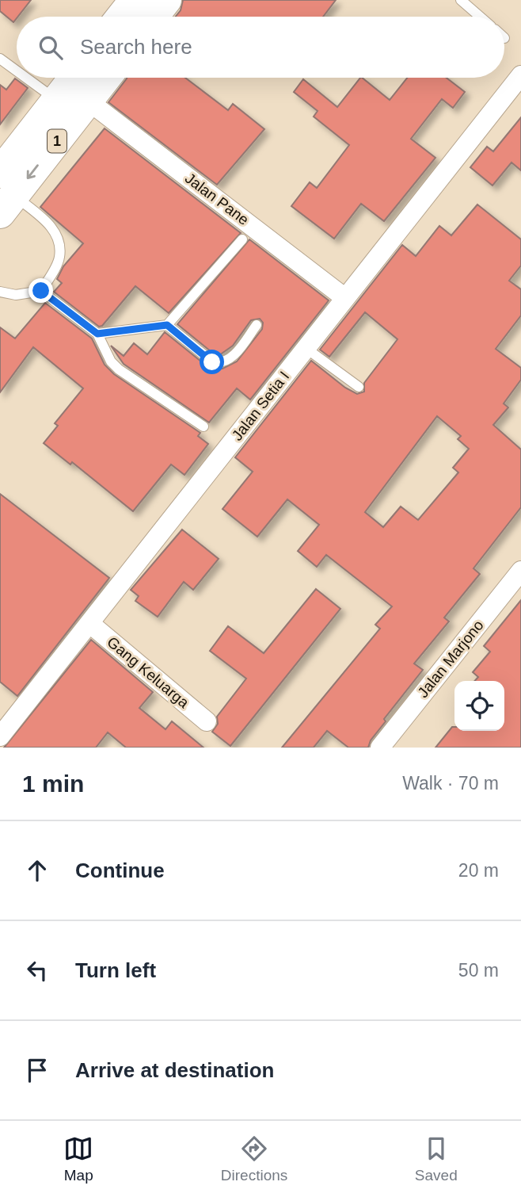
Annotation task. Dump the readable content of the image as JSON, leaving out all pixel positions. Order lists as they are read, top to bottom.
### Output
{
  "streets": {
    "highway": ["1"],
    "street": [
      "Jalan Pane",
      "Jalan Setia I",
      "Jalan Marjono",
      "Gang Keluarga"
    ]
  },
  "crossings": [
    ["1", "Jalan Pane"],
    ["Jalan Pane", "Jalan Setia I"],
    ["Jalan Setia I", "Gang Keluarga"]
  ],
  "page": {
    "search": "Search here",
    "heading": ["1 min", "Walk · 70 m"],
    "list": [
      ["Continue", "20 m"],
      ["Turn left", "50 m"],
      "Arrive at destination"
    ],
    "nav": ["Map", "Directions", "Saved"]
  }
}
